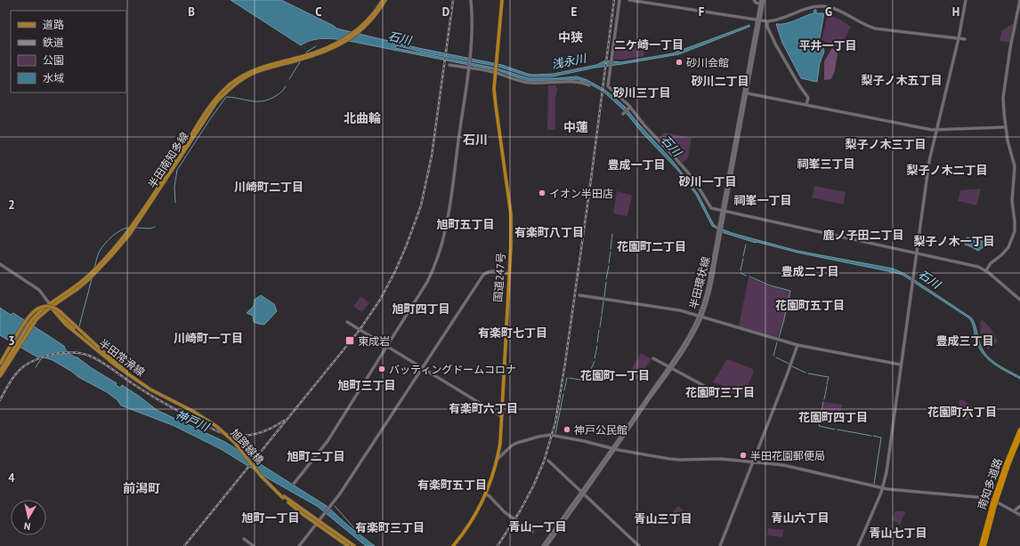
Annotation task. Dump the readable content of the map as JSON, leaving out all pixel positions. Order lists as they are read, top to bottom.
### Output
{
  "streets": {
    "highway": ["国道247号", "南知多道路"],
    "main road": ["半田南知多線", "半田常滑線", "旭跨線橋"],
    "street": ["半田環状線"]
  },
  "crossings": [
    ["半田南知多線", "半田常滑線"],
    ["半田常滑線", "旭跨線橋"]
  ],
  "districts": [
    "中狭",
    "二ケ崎一丁目",
    "平井一丁目",
    "梨子ノ木五丁目",
    "砂川二丁目",
    "砂川三丁目",
    "北曲輪",
    "中蓮",
    "石川",
    "梨子ノ木三丁目",
    "祠峯三丁目",
    "豊成一丁目",
    "梨子ノ木二丁目",
    "砂川一丁目",
    "川崎町二丁目",
    "祠峯一丁目",
    "旭町五丁目",
    "有楽町八丁目",
    "鹿ノ子田二丁目",
    "梨子ノ木一丁目",
    "花園町二丁目",
    "豊成二丁目",
    "花園町五丁目",
    "旭町四丁目",
    "有楽町七丁目",
    "川崎町一丁目",
    "豊成三丁目",
    "花園町一丁目",
    "旭町三丁目",
    "花園町三丁目",
    "有楽町六丁目",
    "花園町六丁目",
    "花園町四丁目",
    "旭町二丁目",
    "有楽町五丁目",
    "前潟町",
    "旭町一丁目",
    "青山六丁目",
    "青山三丁目",
    "青山一丁目",
    "有楽町三丁目",
    "青山七丁目"
  ],
  "water": ["石川", "浅永川", "神戸川"],
  "places": {
    "other": [
      "砂川会館",
      "イオン半田店",
      "バッティングドームコロナ",
      "神戸公民館",
      "半田花園郵便局"
    ],
    "transit": ["東成岩"]
  },
  "legend": [
    "道路",
    "鉄道",
    "公園",
    "水域"
  ],
  "north": "bottom",
  "grid": {
    "columns": [
      "B",
      "C",
      "D",
      "E",
      "F",
      "G",
      "H"
    ],
    "rows": ["2", "3", "4"]
  }
}
